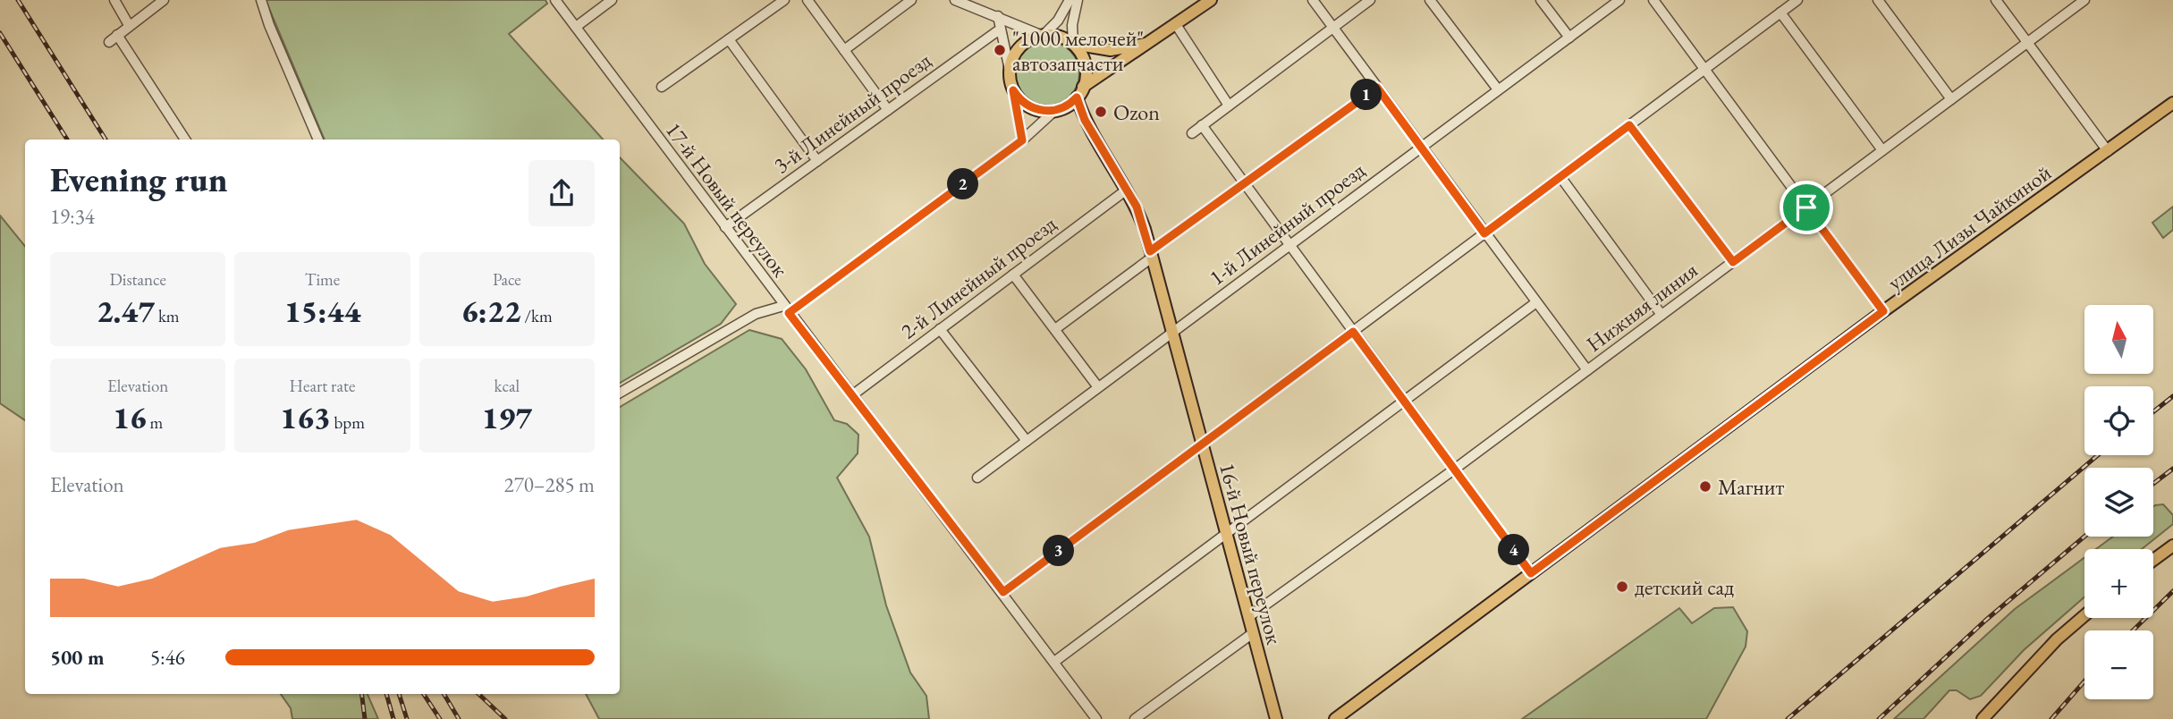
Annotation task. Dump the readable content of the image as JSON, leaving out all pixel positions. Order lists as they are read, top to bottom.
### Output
{
  "streets": {
    "main road": ["улица Лизы Чайкиной", "16-й Новый переулок"],
    "street": [
      "3-й Линейный проезд",
      "17-й Новый переулок",
      "1-й Линейный проезд",
      "2-й Линейный проезд",
      "Нижняя линия"
    ]
  },
  "crossings": [
    ["3-й Линейный проезд", "17-й Новый переулок"],
    ["17-й Новый переулок", "2-й Линейный проезд"],
    ["1-й Линейный проезд", "16-й Новый переулок"],
    ["2-й Линейный проезд", "16-й Новый переулок"],
    ["Нижняя линия", "16-й Новый переулок"]
  ],
  "places": [
    "\"1000 мелочей\" автозапчасти",
    "Ozon",
    "Магнит",
    "детский сад"
  ],
  "north": "top",
  "page": {
    "pins": [
      "1",
      "2",
      "4",
      "3"
    ],
    "heading": ["Evening run", "19:34"],
    "stats": [
      ["Distance", "2.47 km"],
      ["Time", "15:44"],
      ["Pace", "6:22 /km"],
      ["Elevation", "16 m"],
      ["Heart rate", "163 bpm"],
      ["kcal", "197"]
    ],
    "map_buttons": ["+", "−"],
    "chart": ["Elevation", "270–285 m"],
    "list": [
      {
        "name": "500 m",
        "note": "5:46"
      }
    ]
  }
}
